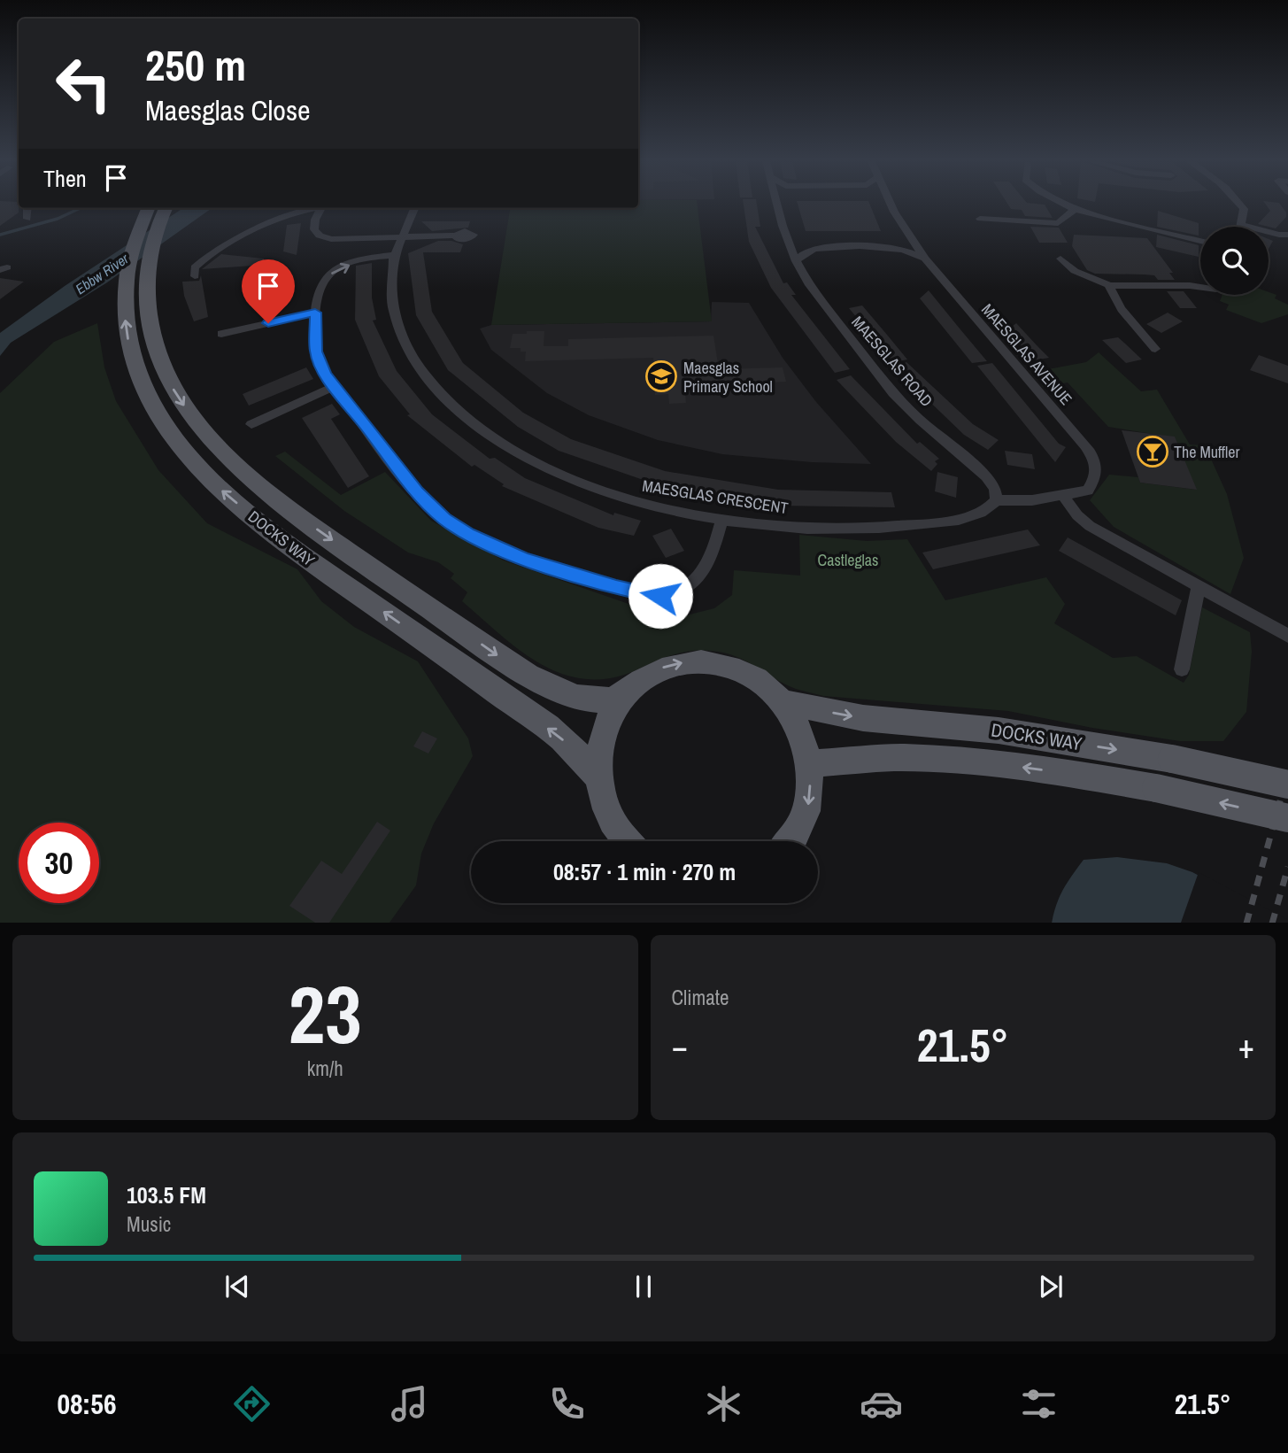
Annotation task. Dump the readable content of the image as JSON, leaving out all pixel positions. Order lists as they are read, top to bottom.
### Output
{
  "streets": {
    "main road": ["DOCKS WAY"],
    "street": ["MAESGLAS AVENUE", "MAESGLAS ROAD", "MAESGLAS CRESCENT"]
  },
  "crossings": [
    ["MAESGLAS AVENUE", "MAESGLAS ROAD"],
    ["MAESGLAS AVENUE", "MAESGLAS CRESCENT"],
    ["MAESGLAS ROAD", "MAESGLAS CRESCENT"]
  ],
  "water": ["Ebbw River"],
  "parks": ["Castleglas"],
  "places": {
    "school or university": ["Maesglas Primary School"],
    "bar": ["The Muffler"]
  },
  "page": {
    "turn": ["250 m", "Maesglas Close"],
    "then": "Then",
    "limit": "30",
    "trip": "08:57 · 1 min · 270 m",
    "tile": [
      ["23", "km/h"],
      "Climate"
    ],
    "heat": ["−", "21.5°", "+"],
    "song": ["103.5 FM", "Music"],
    "tabs": ["08:56", "21.5°"]
  }
}
